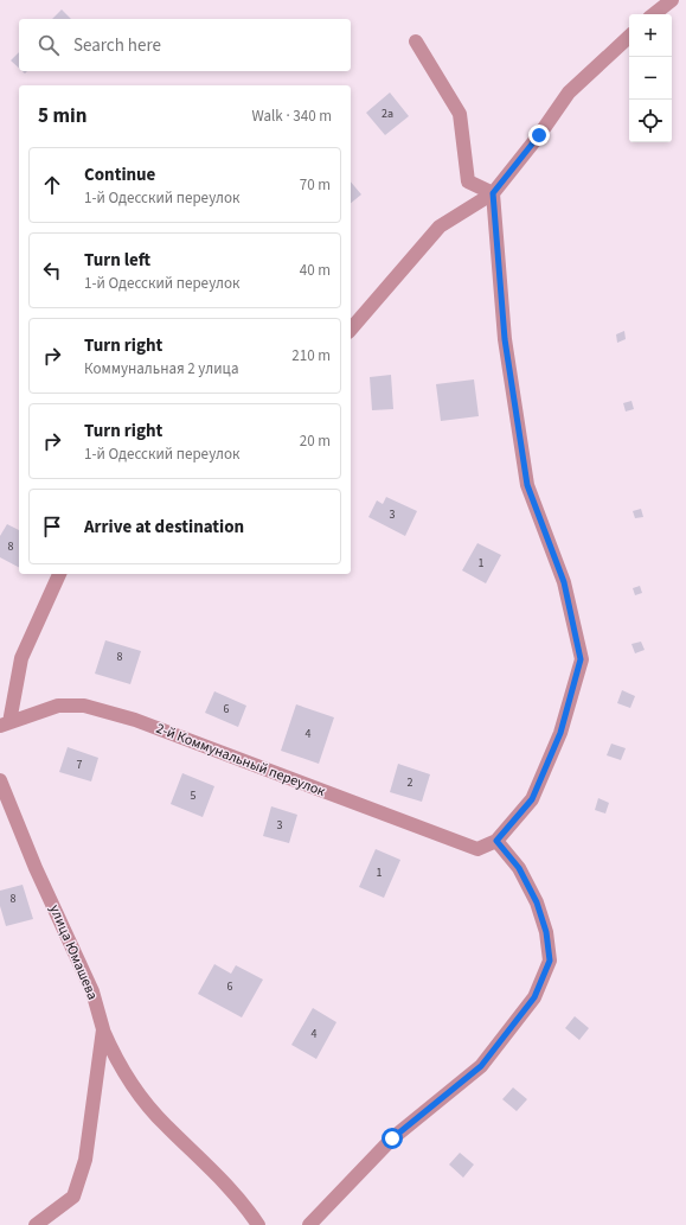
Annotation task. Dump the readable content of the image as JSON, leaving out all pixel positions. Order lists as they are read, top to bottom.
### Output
{
  "streets": {
    "street": ["2-й Коммунальный переулок", "улица Юмашева"]
  },
  "house_numbers": [
    "2а",
    "3",
    "8",
    "1",
    "8",
    "6",
    "4",
    "7",
    "2",
    "5",
    "3",
    "1",
    "8",
    "6",
    "4"
  ],
  "page": {
    "map_buttons": ["+", "−"],
    "search": "Search here",
    "heading": ["5 min", "Walk · 340 m"],
    "list": [
      ["Continue", "1-й Одесский переулок", "70 m"],
      ["Turn left", "1-й Одесский переулок", "40 m"],
      ["Turn right", "Коммунальная 2 улица", "210 m"],
      ["Turn right", "1-й Одесский переулок", "20 m"],
      "Arrive at destination"
    ]
  }
}
